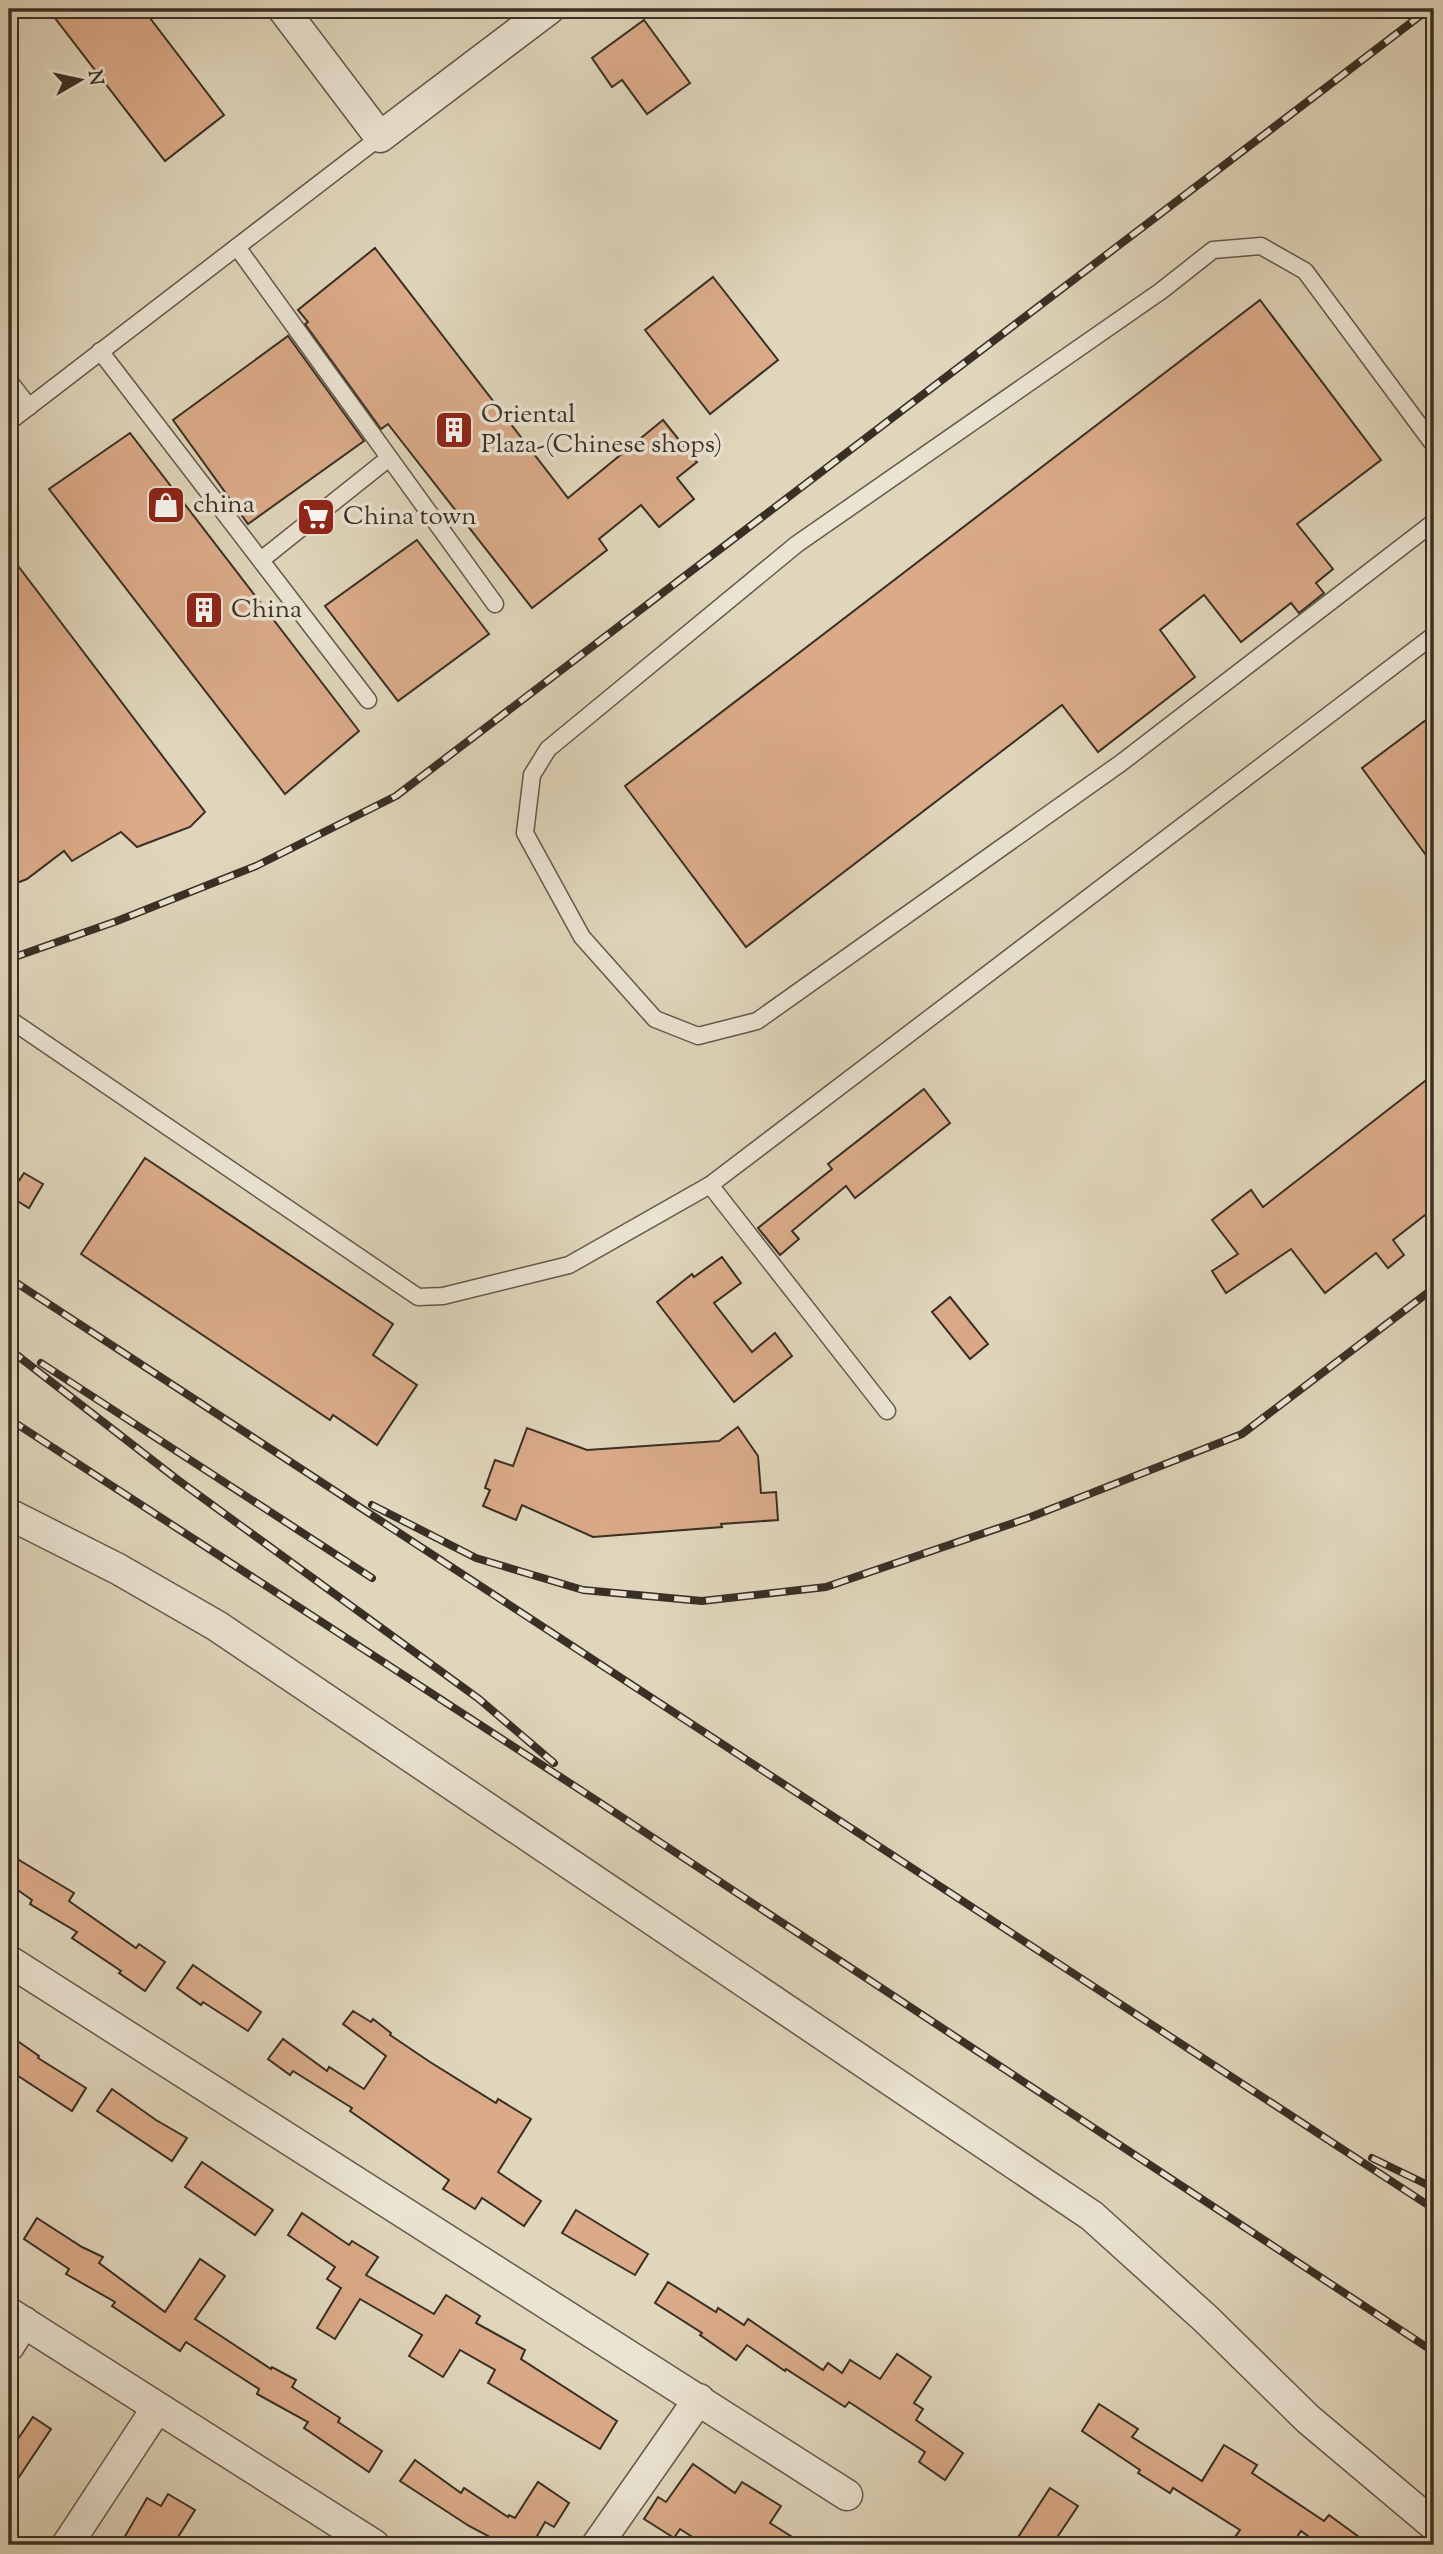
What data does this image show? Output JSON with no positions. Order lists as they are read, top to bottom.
{
  "places": {
    "building": ["Oriental Plaza-(Chinese shops)", "China"],
    "shop": ["china"],
    "supermarket": ["China town"]
  },
  "north": "right"
}
